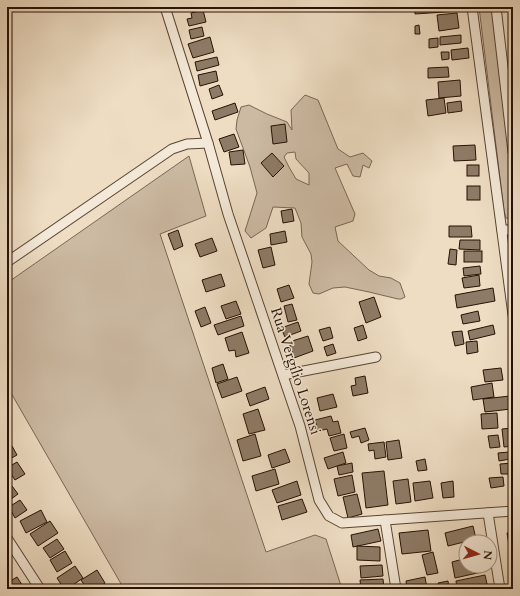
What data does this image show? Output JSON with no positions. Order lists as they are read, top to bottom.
{
  "streets": {
    "street": ["Rua Vergílio Lorensi"]
  },
  "north": "right"
}
